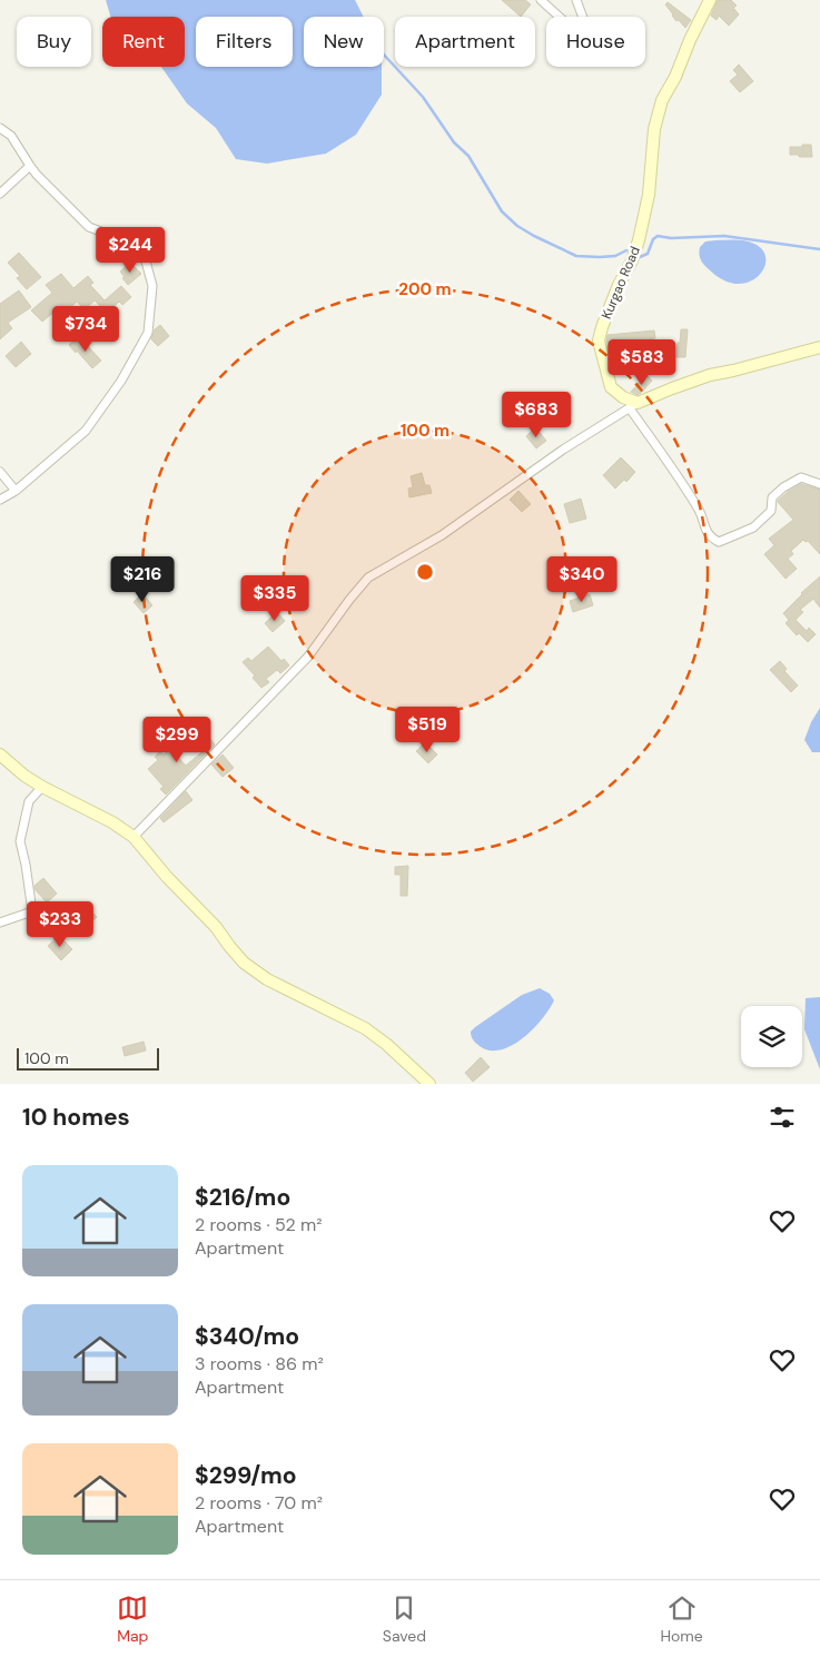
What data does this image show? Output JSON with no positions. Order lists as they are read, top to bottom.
{
  "streets": {
    "street": ["Kurgao Road"]
  },
  "scale_bar": "100 m",
  "page": {
    "chip": [
      "Buy",
      "Rent",
      "Filters",
      "New",
      "Apartment",
      "House"
    ],
    "price": [
      "$244",
      "$734",
      "$583",
      "$683",
      "$216",
      "$340",
      "$335",
      "$519",
      "$299",
      "$233"
    ],
    "scale": "100 m",
    "heading": "10 homes",
    "list": [
      {
        "name": "$216/mo",
        "note": "2 rooms · 52 m² · Apartment"
      },
      {
        "name": "$340/mo",
        "note": "3 rooms · 86 m² · Apartment"
      },
      {
        "name": "$299/mo",
        "note": "2 rooms · 70 m² · Apartment"
      }
    ],
    "tabs": ["Map", "Saved", "Home"]
  },
  "rings": ["200 m", "100 m"]
}
